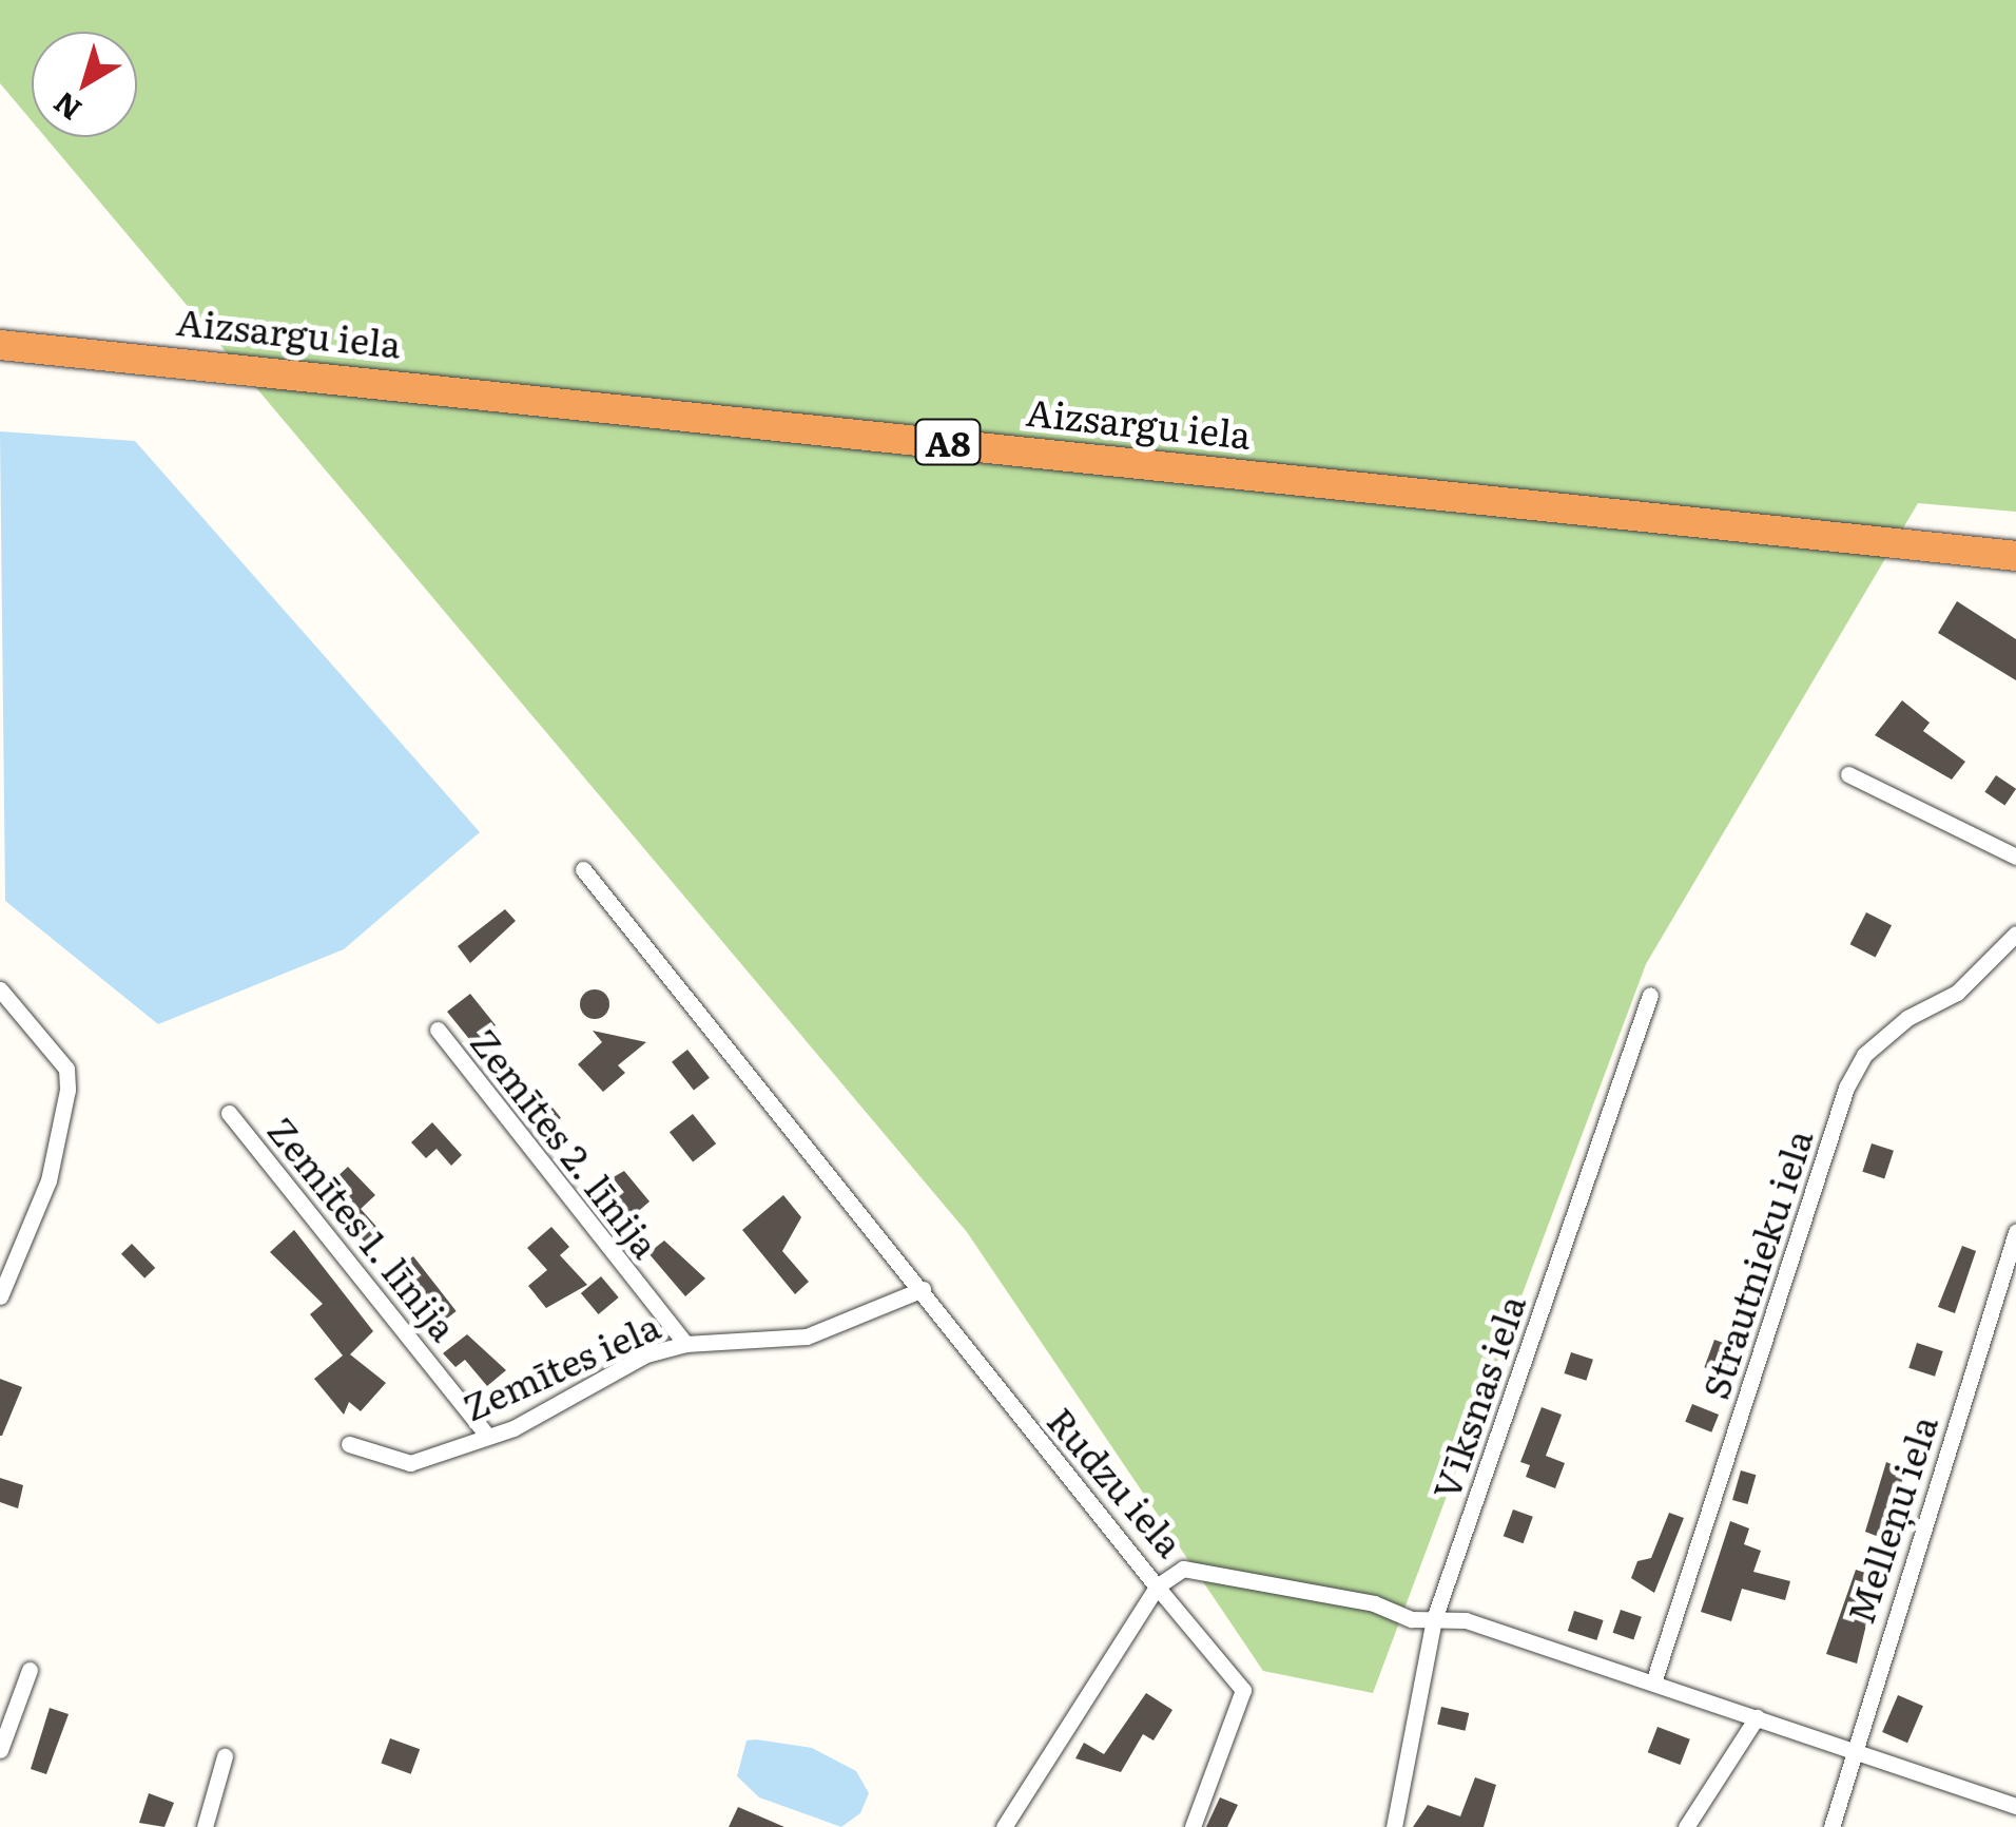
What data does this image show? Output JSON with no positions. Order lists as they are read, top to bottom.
{
  "streets": {
    "highway": ["Aizsargu iela", "A8"],
    "street": [
      "Zemītes 2. līnija",
      "Zemītes 1. līnija",
      "Strautnieku iela",
      "Zemītes iela",
      "Vīksnas iela",
      "Rudzu iela",
      "Melleņu iela"
    ]
  },
  "crossings": [
    ["Zemītes 2. līnija", "Zemītes iela"],
    ["Zemītes 1. līnija", "Zemītes iela"],
    ["Strautnieku iela", "Rudzu iela"],
    ["Zemītes iela", "Rudzu iela"],
    ["Vīksnas iela", "Rudzu iela"],
    ["Rudzu iela", "Melleņu iela"]
  ],
  "north": "bottom left"
}
